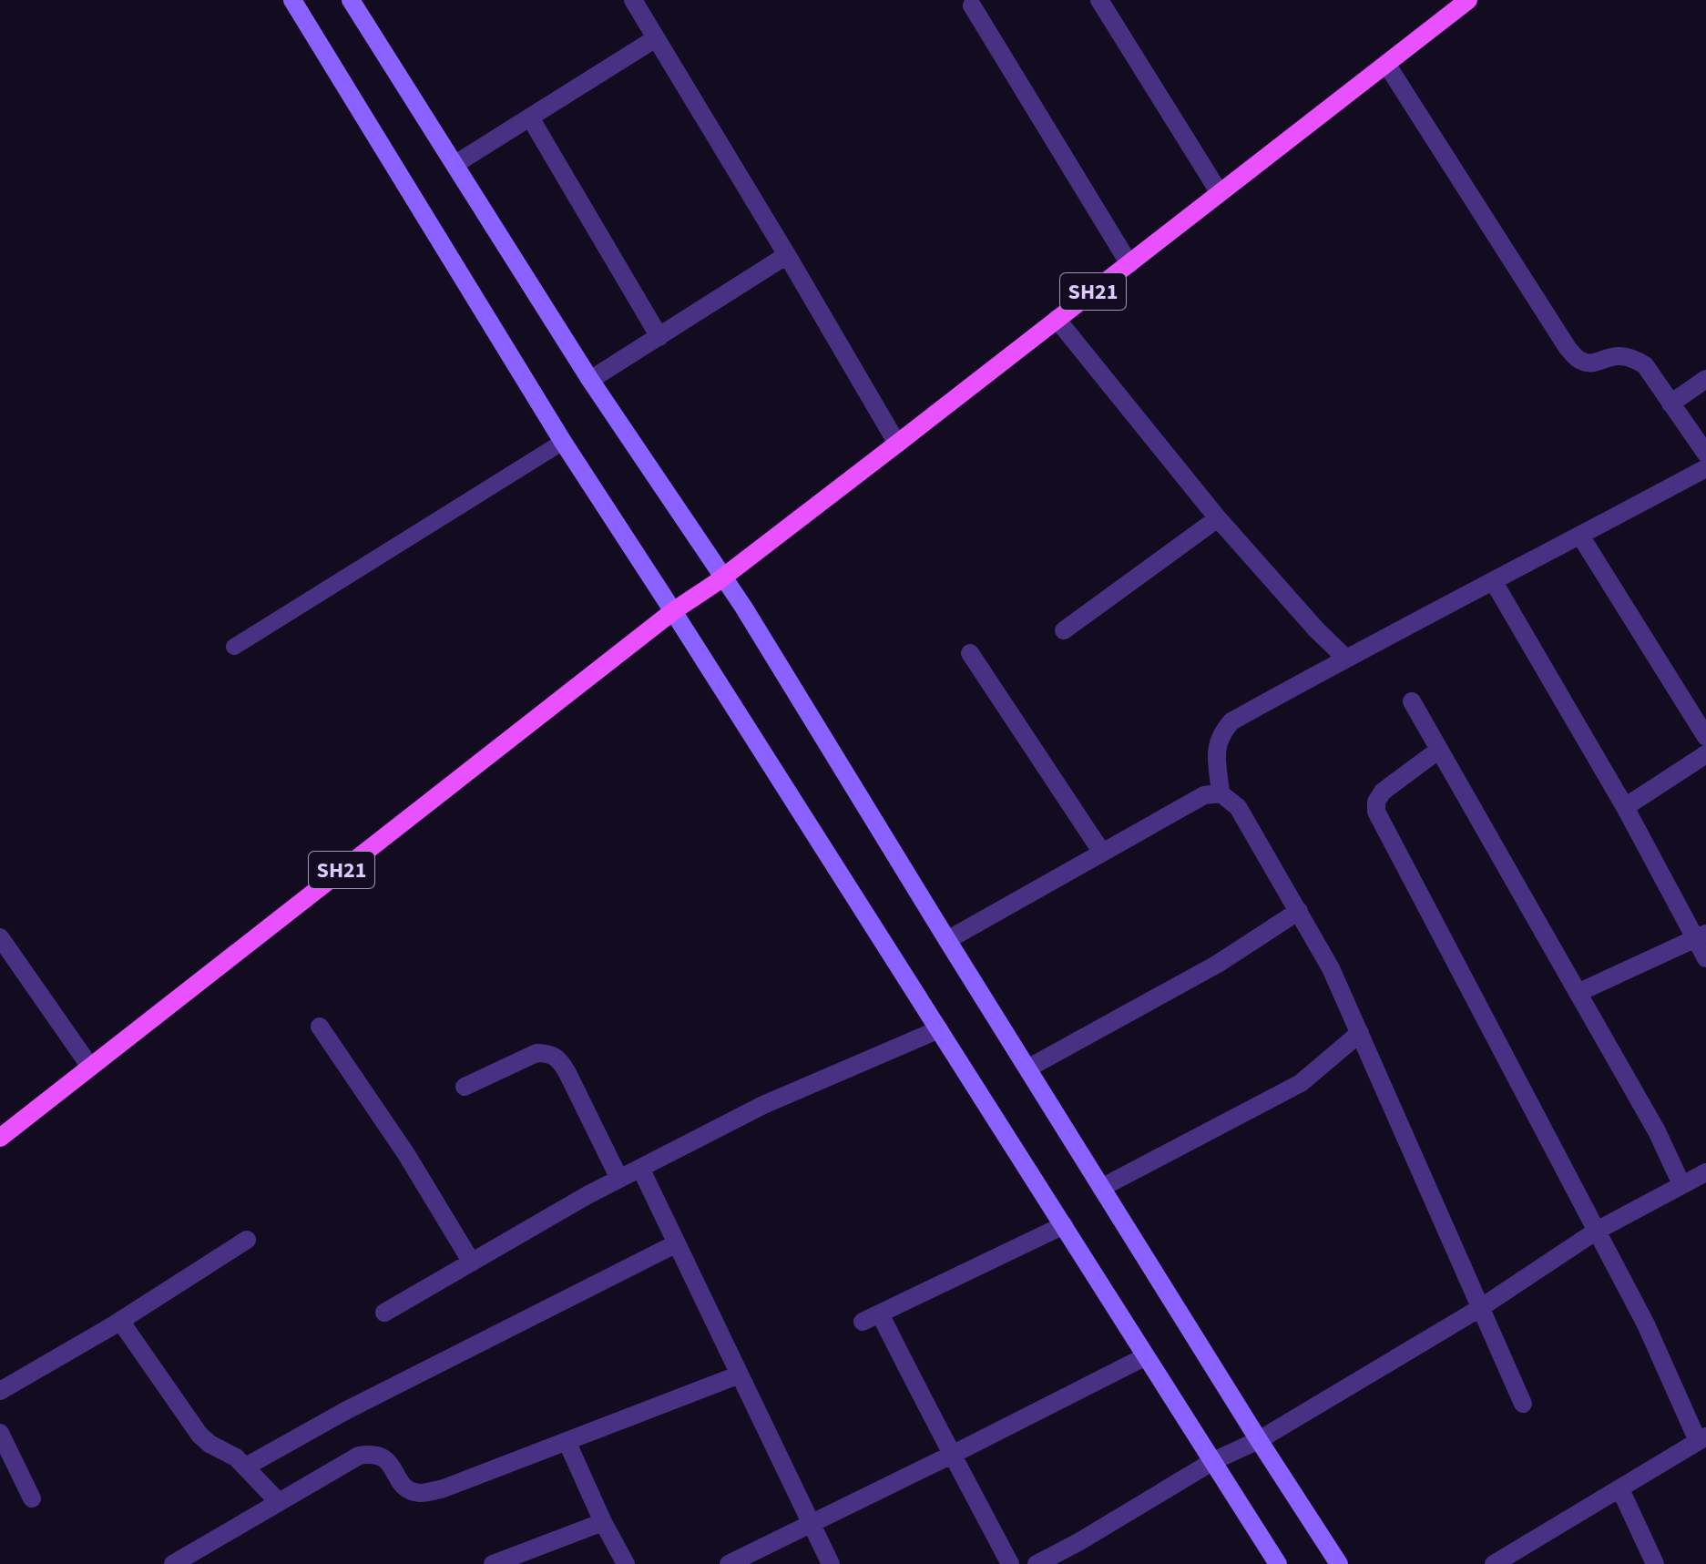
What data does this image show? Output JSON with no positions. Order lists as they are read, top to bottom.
{
  "streets": {
    "main road": ["SH21"]
  }
}
